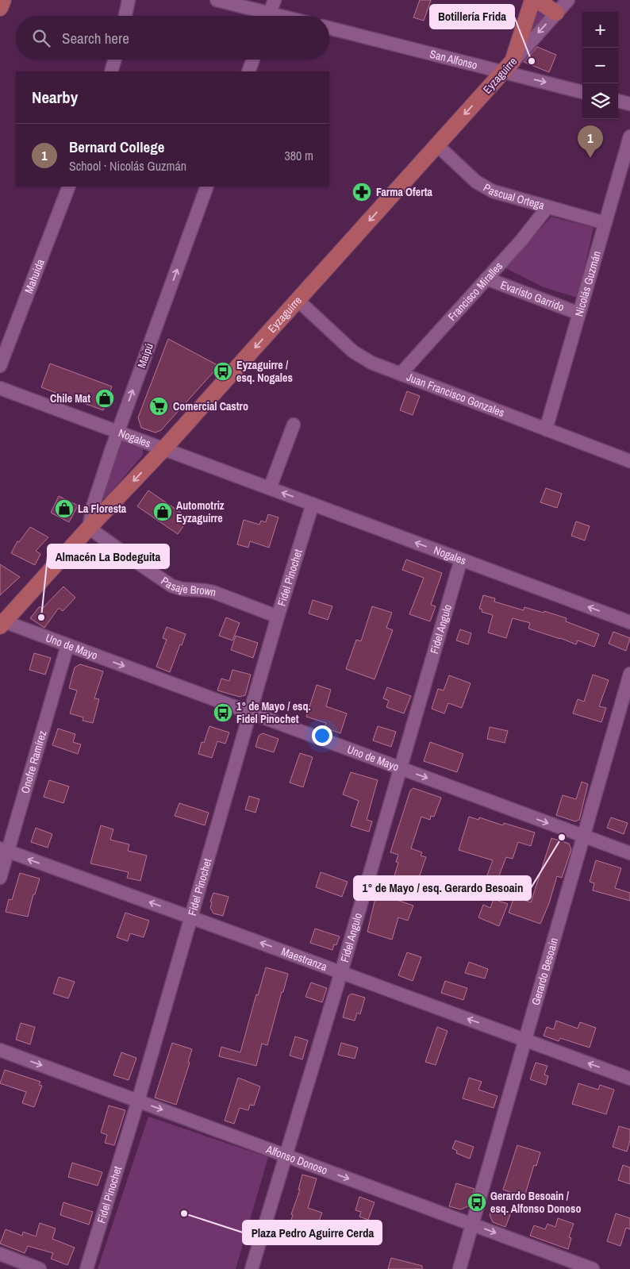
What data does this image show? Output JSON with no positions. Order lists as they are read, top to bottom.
{
  "streets": {
    "main road": ["Eyzaguirre"],
    "street": [
      "San Alfonso",
      "Pascual Ortega",
      "Mahuida",
      "Nicolás Guzmán",
      "Francisco Miralles",
      "Evaristo Garrido",
      "Maipú",
      "Juan Francisco Gonzales",
      "Nogales",
      "Fidel Pinochet",
      "Pasaje Brown",
      "Fidel Angulo",
      "Uno de Mayo",
      "Onofre Ramírez",
      "Maestranza",
      "Gerardo Besoain",
      "Alfonso Donoso"
    ]
  },
  "crossings": [
    ["San Alfonso", "Eyzaguirre"],
    ["Eyzaguirre", "Pascual Ortega"],
    ["Eyzaguirre", "Maipú"],
    ["Eyzaguirre", "Juan Francisco Gonzales"],
    ["Eyzaguirre", "Nogales"],
    ["Eyzaguirre", "Pasaje Brown"],
    ["Eyzaguirre", "Uno de Mayo"],
    ["Pascual Ortega", "Nicolás Guzmán"],
    ["Pascual Ortega", "Francisco Miralles"],
    ["Nicolás Guzmán", "Evaristo Garrido"],
    ["Nicolás Guzmán", "Juan Francisco Gonzales"],
    ["Francisco Miralles", "Evaristo Garrido"],
    ["Francisco Miralles", "Juan Francisco Gonzales"],
    ["Maipú", "Nogales"],
    ["Maipú", "Pasaje Brown"],
    ["Nogales", "Fidel Pinochet"],
    ["Nogales", "Fidel Angulo"],
    ["Fidel Pinochet", "Pasaje Brown"],
    ["Fidel Pinochet", "Uno de Mayo"],
    ["Fidel Pinochet", "Maestranza"],
    ["Fidel Pinochet", "Alfonso Donoso"],
    ["Fidel Angulo", "Uno de Mayo"],
    ["Fidel Angulo", "Maestranza"],
    ["Fidel Angulo", "Alfonso Donoso"],
    ["Uno de Mayo", "Onofre Ramírez"],
    ["Uno de Mayo", "Gerardo Besoain"],
    ["Onofre Ramírez", "Maestranza"],
    ["Maestranza", "Gerardo Besoain"],
    ["Gerardo Besoain", "Alfonso Donoso"]
  ],
  "one_way": [
    "Eyzaguirre",
    "Maipú",
    "Nogales",
    "Uno de Mayo",
    "Maestranza",
    "Alfonso Donoso"
  ],
  "places": {
    "other": [
      "Botillería Frida",
      "Almacén La Bodeguita",
      "1° de Mayo / esq. Gerardo Besoain",
      "Plaza Pedro Aguirre Cerda"
    ],
    "pharmacy": ["Farma Oferta"],
    "bus stop": ["Eyzaguirre / esq. Nogales", "1° de Mayo / esq. Fidel Pinochet", "Gerardo Besoain / esq. Alfonso Donoso"],
    "shop": ["Chile Mat", "La Floresta", "Automotriz Eyzaguirre"],
    "supermarket": ["Comercial Castro"]
  },
  "page": {
    "map_buttons": ["+", "−"],
    "search": "Search here",
    "heading": "Nearby",
    "list": [
      {
        "mark": "1",
        "name": "Bernard College",
        "note": "School · Nicolás Guzmán",
        "value": "380 m"
      }
    ],
    "pins": "1"
  }
}
